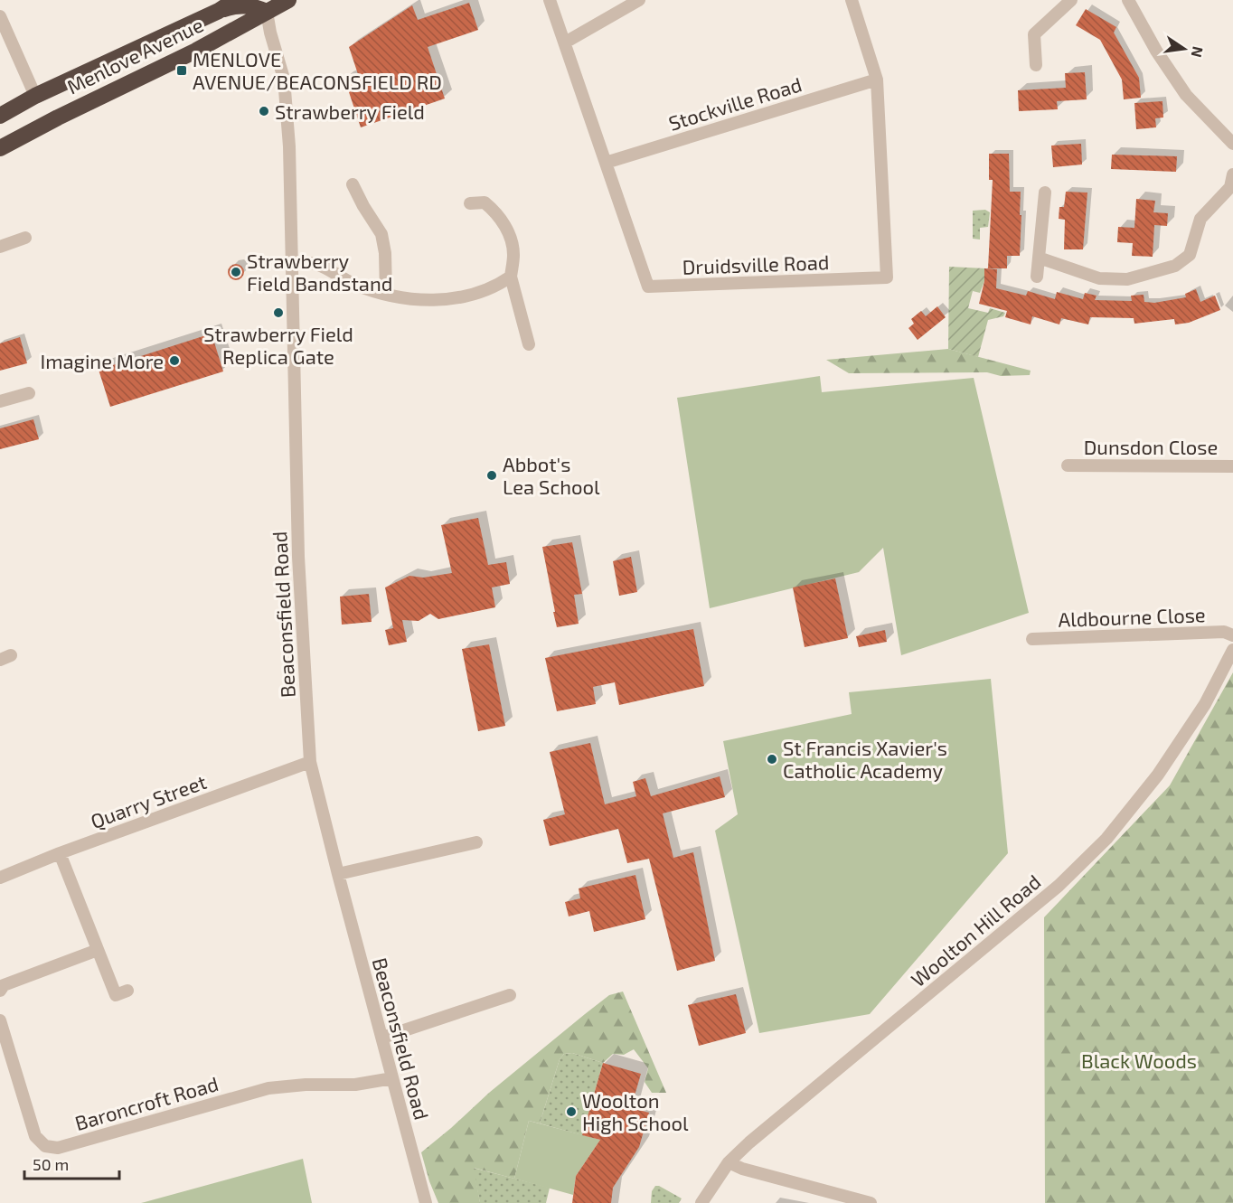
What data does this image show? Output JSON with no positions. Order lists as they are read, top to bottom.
{
  "streets": {
    "highway": ["Menlove Avenue"],
    "street": [
      "Stockville Road",
      "Druidsville Road",
      "Dunsdon Close",
      "Beaconsfield Road",
      "Aldbourne Close",
      "Quarry Street",
      "Woolton Hill Road",
      "Baroncroft Road"
    ]
  },
  "crossings": [
    ["Menlove Avenue", "Beaconsfield Road"],
    ["Stockville Road", "Druidsville Road"],
    ["Beaconsfield Road", "Quarry Street"],
    ["Beaconsfield Road", "Baroncroft Road"]
  ],
  "parks": ["Black Woods"],
  "places": {
    "transit": ["MENLOVE AVENUE/BEACONSFIELD RD"],
    "other": [
      "Strawberry Field",
      "Strawberry Field Bandstand",
      "Strawberry Field Replica Gate",
      "Imagine More",
      "Abbot's Lea School",
      "St Francis Xavier's Catholic Academy",
      "Woolton High School"
    ]
  },
  "scale_bar": "50 m",
  "north": "right"
}
